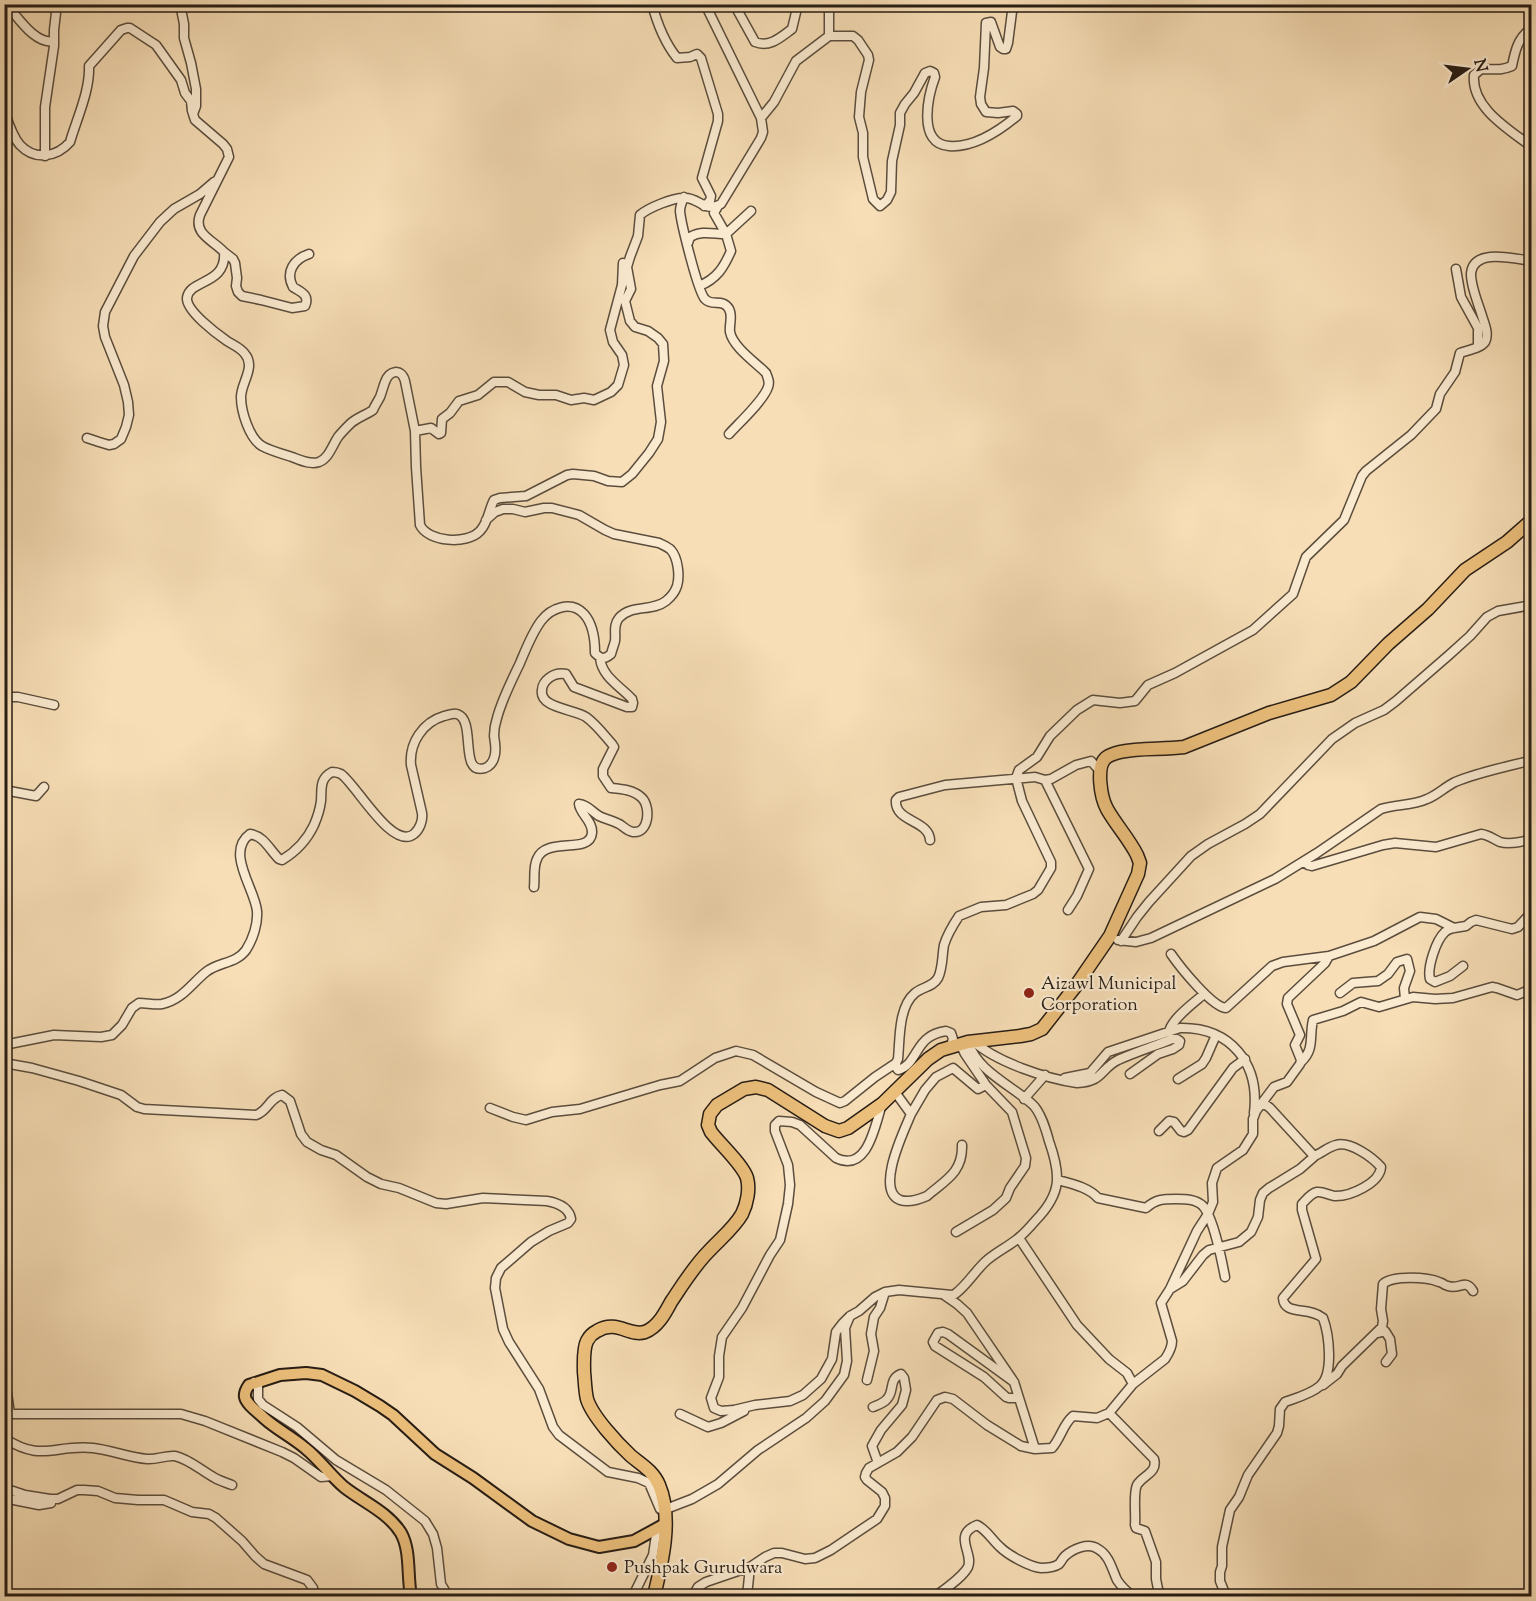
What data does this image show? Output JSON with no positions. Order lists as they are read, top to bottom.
{
  "places": ["Aizawl Municipal Corporation", "Pushpak Gurudwara"],
  "north": "right"
}
